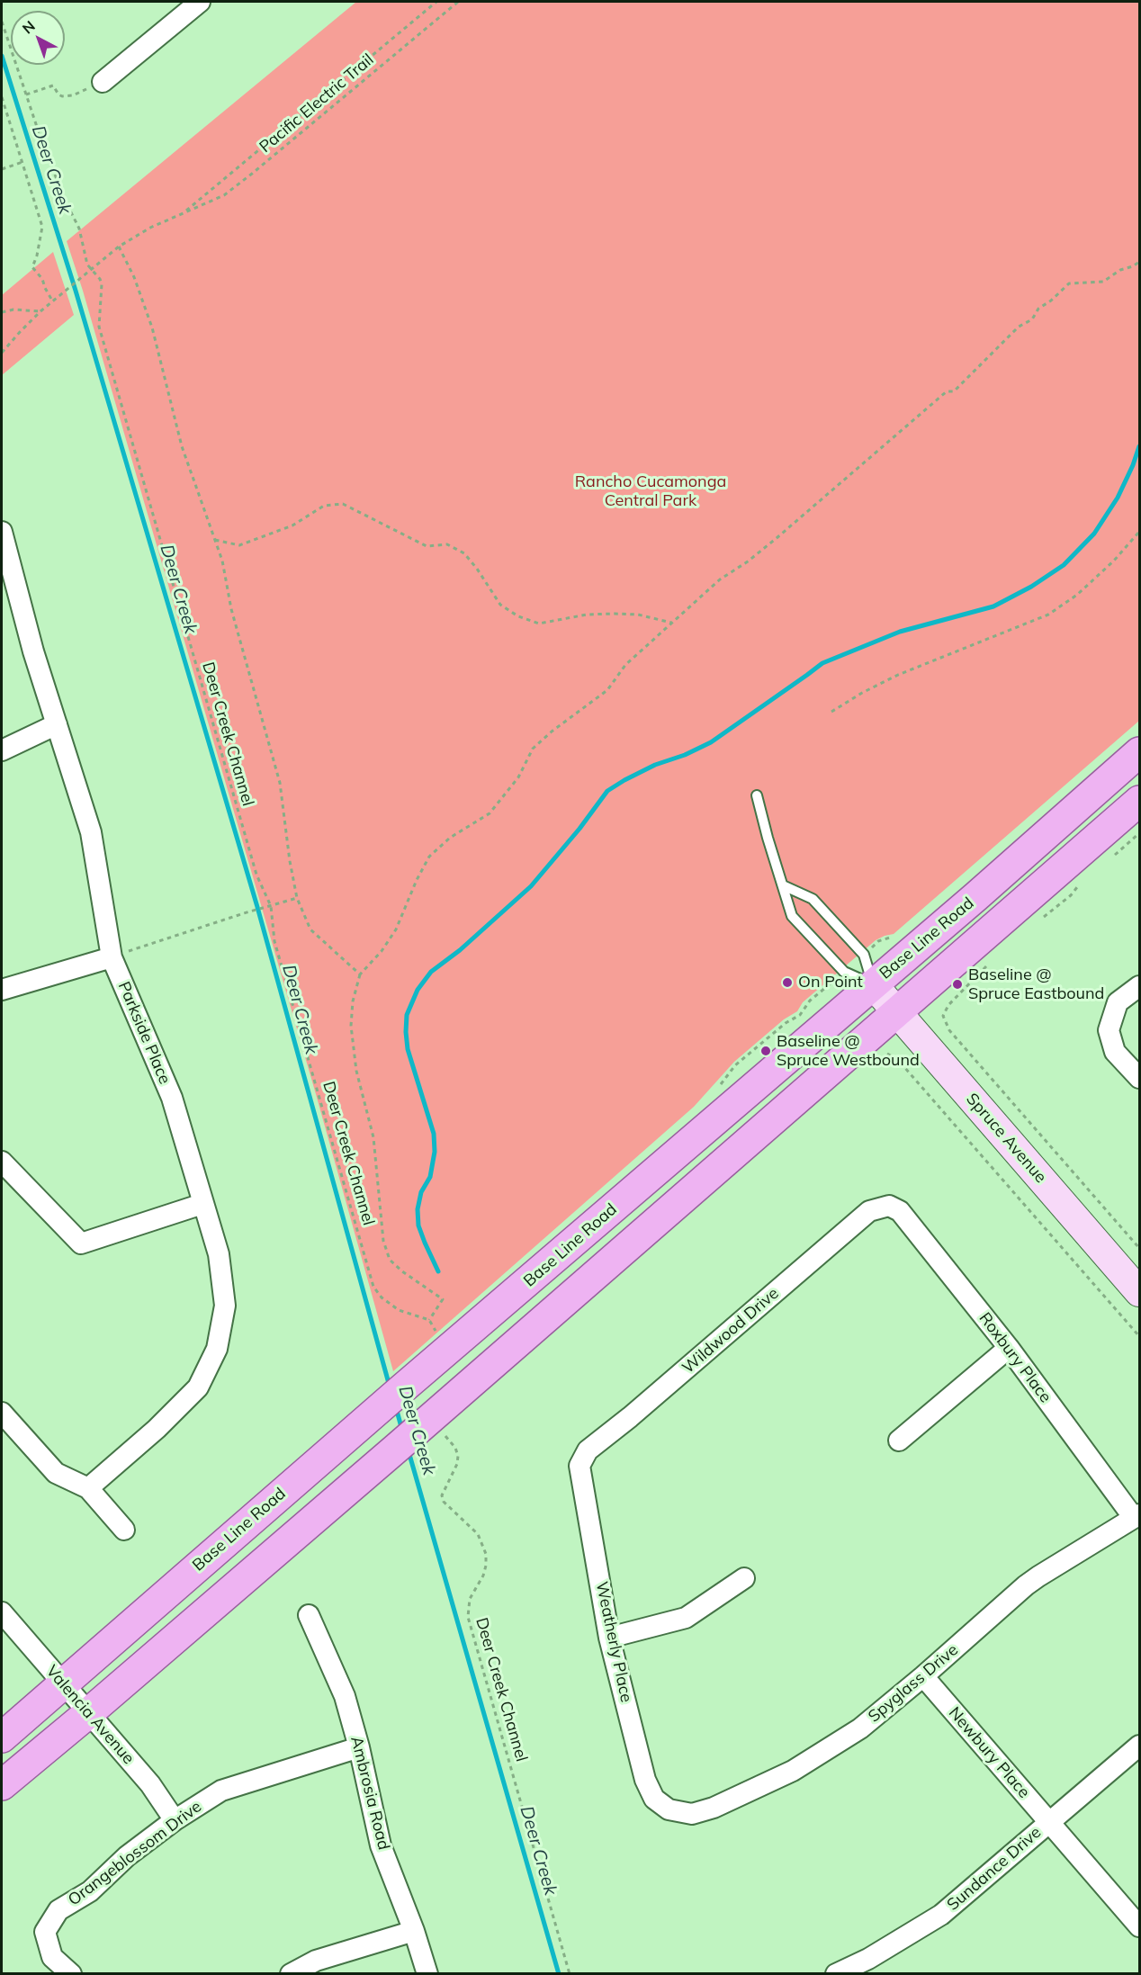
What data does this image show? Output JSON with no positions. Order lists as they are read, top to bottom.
{
  "streets": {
    "main road": ["Base Line Road"],
    "street": [
      "Parkside Place",
      "Spruce Avenue",
      "Wildwood Drive",
      "Roxbury Place",
      "Weatherly Place",
      "Spyglass Drive",
      "Valencia Avenue",
      "Newbury Place",
      "Ambrosia Road",
      "Orangeblossom Drive",
      "Sundance Drive"
    ],
    "path": ["Pacific Electric Trail", "Deer Creek Channel"]
  },
  "crossings": [
    ["Pacific Electric Trail", "Deer Creek Channel"],
    ["Base Line Road", "Spruce Avenue"],
    ["Base Line Road", "Valencia Avenue"],
    ["Wildwood Drive", "Roxbury Place"],
    ["Wildwood Drive", "Weatherly Place"],
    ["Roxbury Place", "Spyglass Drive"],
    ["Weatherly Place", "Spyglass Drive"],
    ["Spyglass Drive", "Newbury Place"],
    ["Valencia Avenue", "Orangeblossom Drive"],
    ["Newbury Place", "Sundance Drive"],
    ["Ambrosia Road", "Orangeblossom Drive"]
  ],
  "water": ["Deer Creek"],
  "parks": ["Rancho Cucamonga Central Park"],
  "places": ["On Point", "Baseline @ Spruce Eastbound", "Baseline @ Spruce Westbound"],
  "north": "top left"
}
